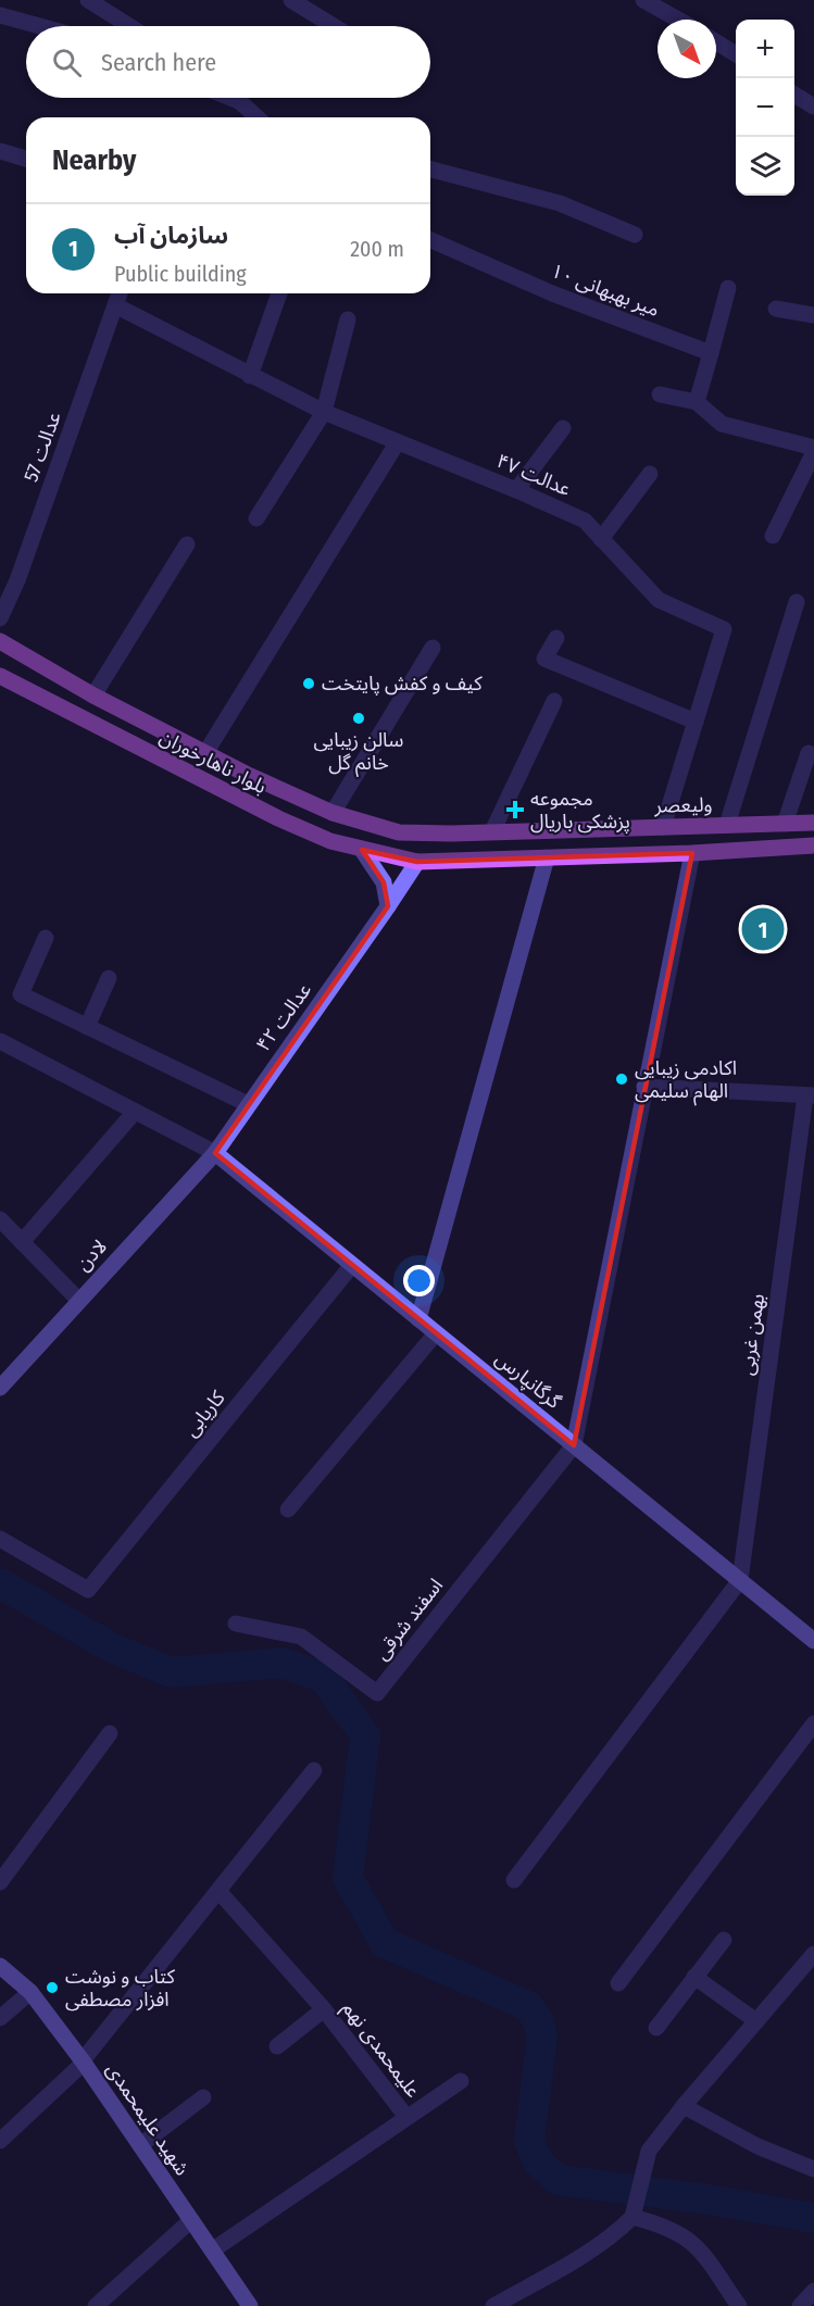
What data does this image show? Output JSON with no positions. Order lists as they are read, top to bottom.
{
  "streets": {
    "main road": [
      "بلوار ناهارخوران",
      "ولیعصر",
      "عدالت ۴۲",
      "لادن",
      "گرگانپارس",
      "شهید علیمحمدی"
    ],
    "street": [
      "۱۰ میر بهبهانی",
      "عدالت 57",
      "عدالت ۴۷",
      "بهمن غربی",
      "کاریابی",
      "اسفند شرقی",
      "علیمحمدی نهم"
    ]
  },
  "crossings": [
    ["عدالت 57", "عدالت ۴۷"],
    ["عدالت ۴۷", "ولیعصر"],
    ["بلوار ناهارخوران", "ولیعصر"],
    ["بلوار ناهارخوران", "عدالت ۴۲"],
    ["عدالت ۴۲", "لادن"],
    ["عدالت ۴۲", "گرگانپارس"],
    ["لادن", "گرگانپارس"],
    ["بهمن غربی", "گرگانپارس"],
    ["گرگانپارس", "کاریابی"],
    ["گرگانپارس", "اسفند شرقی"],
    ["علیمحمدی نهم", "شهید علیمحمدی"]
  ],
  "places": {
    "other": [
      "کیف و کفش پایتخت",
      "سالن زیبایی خانم گل",
      "اکادمی زیبایی الهام سلیمی",
      "کتاب و نوشت افزار مصطفی"
    ],
    "health": ["مجموعه پزشکی باریال"]
  },
  "north": "bottom right",
  "page": {
    "map_buttons": ["+", "−"],
    "search": "Search here",
    "heading": "Nearby",
    "list": [
      {
        "mark": "1",
        "name": "سازمان آب",
        "note": "Public building",
        "value": "200 m"
      }
    ],
    "pins": "1"
  }
}
